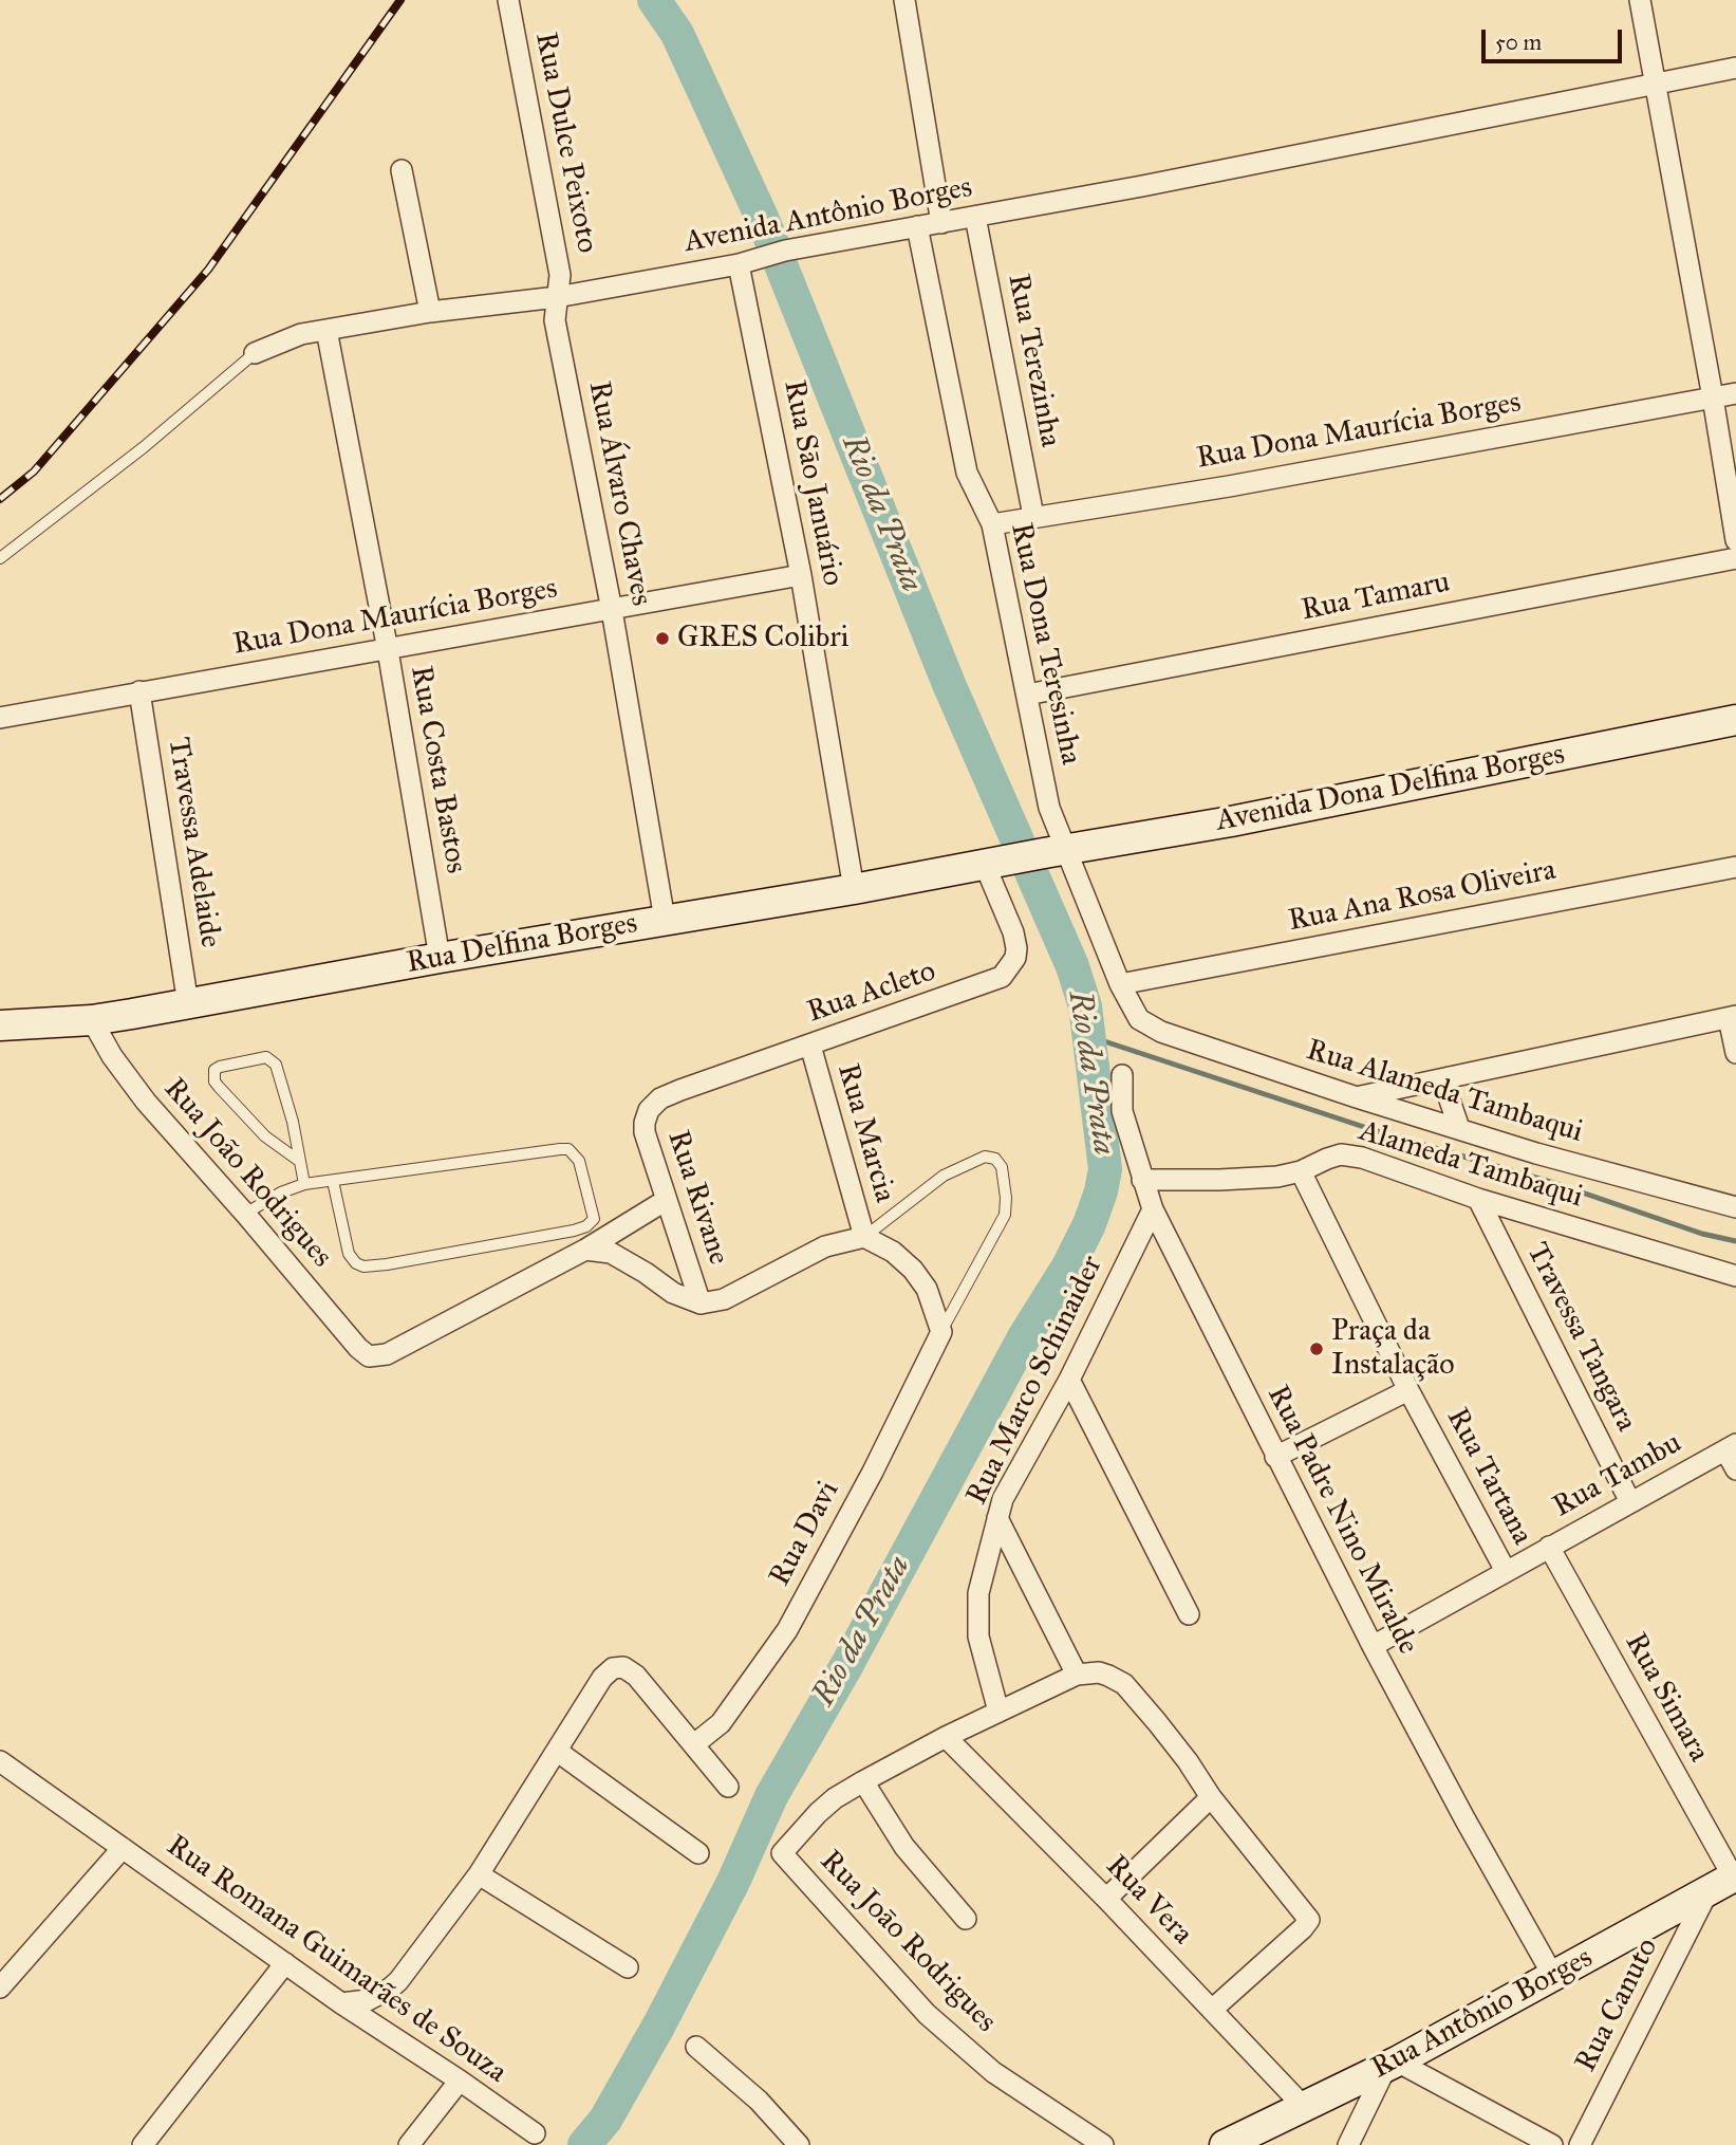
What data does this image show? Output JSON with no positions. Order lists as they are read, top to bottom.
{
  "streets": {
    "street": [
      "Rua Dulce Peixoto",
      "Avenida Antônio Borges",
      "Rua Terezinha",
      "Rua Dona Maurícia Borges",
      "Rua Sāo Januário",
      "Rua Álvaro Chaves",
      "Rua Tamaru",
      "Rua Dona Teresinha",
      "Rua Costa Bastos",
      "Avenida Dona Delfina Borges",
      "Travessa Adelaide",
      "Rua Ana Rosa Oliveira",
      "Rua Delfina Borges",
      "Rua Acleto",
      "Rua Alameda Tambaqui",
      "Rua Marcia",
      "Alameda Tambaqui",
      "Rua João Rodrigues",
      "Rua Rivane",
      "Travessa Tangara",
      "Rua Marco Schinaider",
      "Rua Tambu",
      "Rua Tartana",
      "Rua Padre Nino Miralde",
      "Rua Davi",
      "Rua Simara",
      "Rua Vera",
      "Rua Joāo Rodrigues",
      "Rua Romana Guimarães de Souza",
      "Rua Canuto",
      "Rua Antônio Borges"
    ]
  },
  "crossings": [
    ["Rua Dulce Peixoto", "Avenida Antônio Borges"],
    ["Rua Dulce Peixoto", "Rua Álvaro Chaves"],
    ["Avenida Antônio Borges", "Rua Terezinha"],
    ["Avenida Antônio Borges", "Rua Sāo Januário"],
    ["Avenida Antônio Borges", "Rua Álvaro Chaves"],
    ["Avenida Antônio Borges", "Rua Dona Teresinha"],
    ["Avenida Antônio Borges", "Rua Costa Bastos"],
    ["Rua Terezinha", "Rua Dona Maurícia Borges"],
    ["Rua Dona Maurícia Borges", "Rua Sāo Januário"],
    ["Rua Dona Maurícia Borges", "Rua Álvaro Chaves"],
    ["Rua Dona Maurícia Borges", "Rua Dona Teresinha"],
    ["Rua Dona Maurícia Borges", "Rua Costa Bastos"],
    ["Rua Dona Maurícia Borges", "Travessa Adelaide"],
    ["Rua Sāo Januário", "Rua Delfina Borges"],
    ["Rua Álvaro Chaves", "Rua Delfina Borges"],
    ["Rua Tamaru", "Rua Dona Teresinha"],
    ["Rua Dona Teresinha", "Avenida Dona Delfina Borges"],
    ["Rua Dona Teresinha", "Rua Ana Rosa Oliveira"],
    ["Rua Dona Teresinha", "Rua Delfina Borges"],
    ["Rua Dona Teresinha", "Rua Alameda Tambaqui"],
    ["Rua Costa Bastos", "Rua Delfina Borges"],
    ["Avenida Dona Delfina Borges", "Rua Delfina Borges"],
    ["Travessa Adelaide", "Rua Delfina Borges"],
    ["Rua Delfina Borges", "Rua Acleto"],
    ["Rua Delfina Borges", "Rua João Rodrigues"],
    ["Rua Acleto", "Rua Marcia"],
    ["Rua Acleto", "Rua Rivane"],
    ["Rua Marcia", "Rua Davi"],
    ["Alameda Tambaqui", "Travessa Tangara"],
    ["Alameda Tambaqui", "Rua Tartana"],
    ["Alameda Tambaqui", "Rua Padre Nino Miralde"],
    ["Rua Rivane", "Rua Davi"],
    ["Travessa Tangara", "Rua Tambu"],
    ["Rua Marco Schinaider", "Rua Padre Nino Miralde"],
    ["Rua Tambu", "Rua Tartana"],
    ["Rua Tambu", "Rua Padre Nino Miralde"],
    ["Rua Tambu", "Rua Simara"],
    ["Rua Padre Nino Miralde", "Rua Antônio Borges"],
    ["Rua Simara", "Rua Antônio Borges"],
    ["Rua Vera", "Rua Antônio Borges"],
    ["Rua Canuto", "Rua Antônio Borges"]
  ],
  "water": ["Rio da Prata"],
  "places": ["GRES Colibri", "Praça da Instalação"],
  "scale_bar": "50 m"
}
